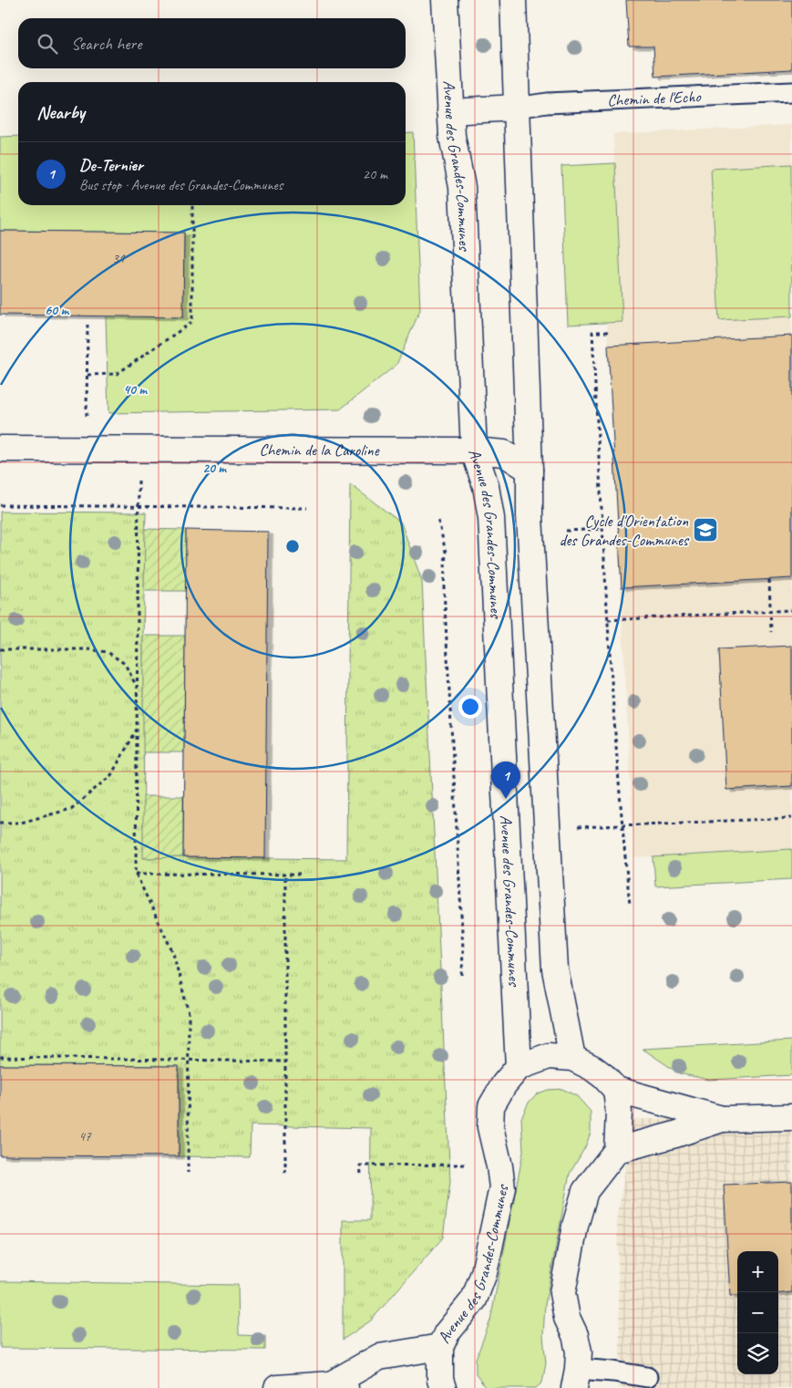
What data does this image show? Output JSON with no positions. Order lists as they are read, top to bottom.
{
  "streets": {
    "street": ["Avenue des Grandes-Communes", "Chemin de la Caroline"],
    "lane": ["Chemin de l'Echo"]
  },
  "crossings": [
    ["Avenue des Grandes-Communes", "Chemin de la Caroline"]
  ],
  "places": {
    "school or university": ["Cycle d'Orientation des Grandes-Communes"]
  },
  "house_numbers": ["31", "47"],
  "page": {
    "search": "Search here",
    "heading": "Nearby",
    "list": [
      {
        "mark": "1",
        "name": "De-Ternier",
        "note": "Bus stop · Avenue des Grandes-Communes",
        "value": "20 m"
      }
    ],
    "pins": "1",
    "map_buttons": ["+", "−"]
  },
  "rings": ["60 m", "40 m", "20 m"]
}
